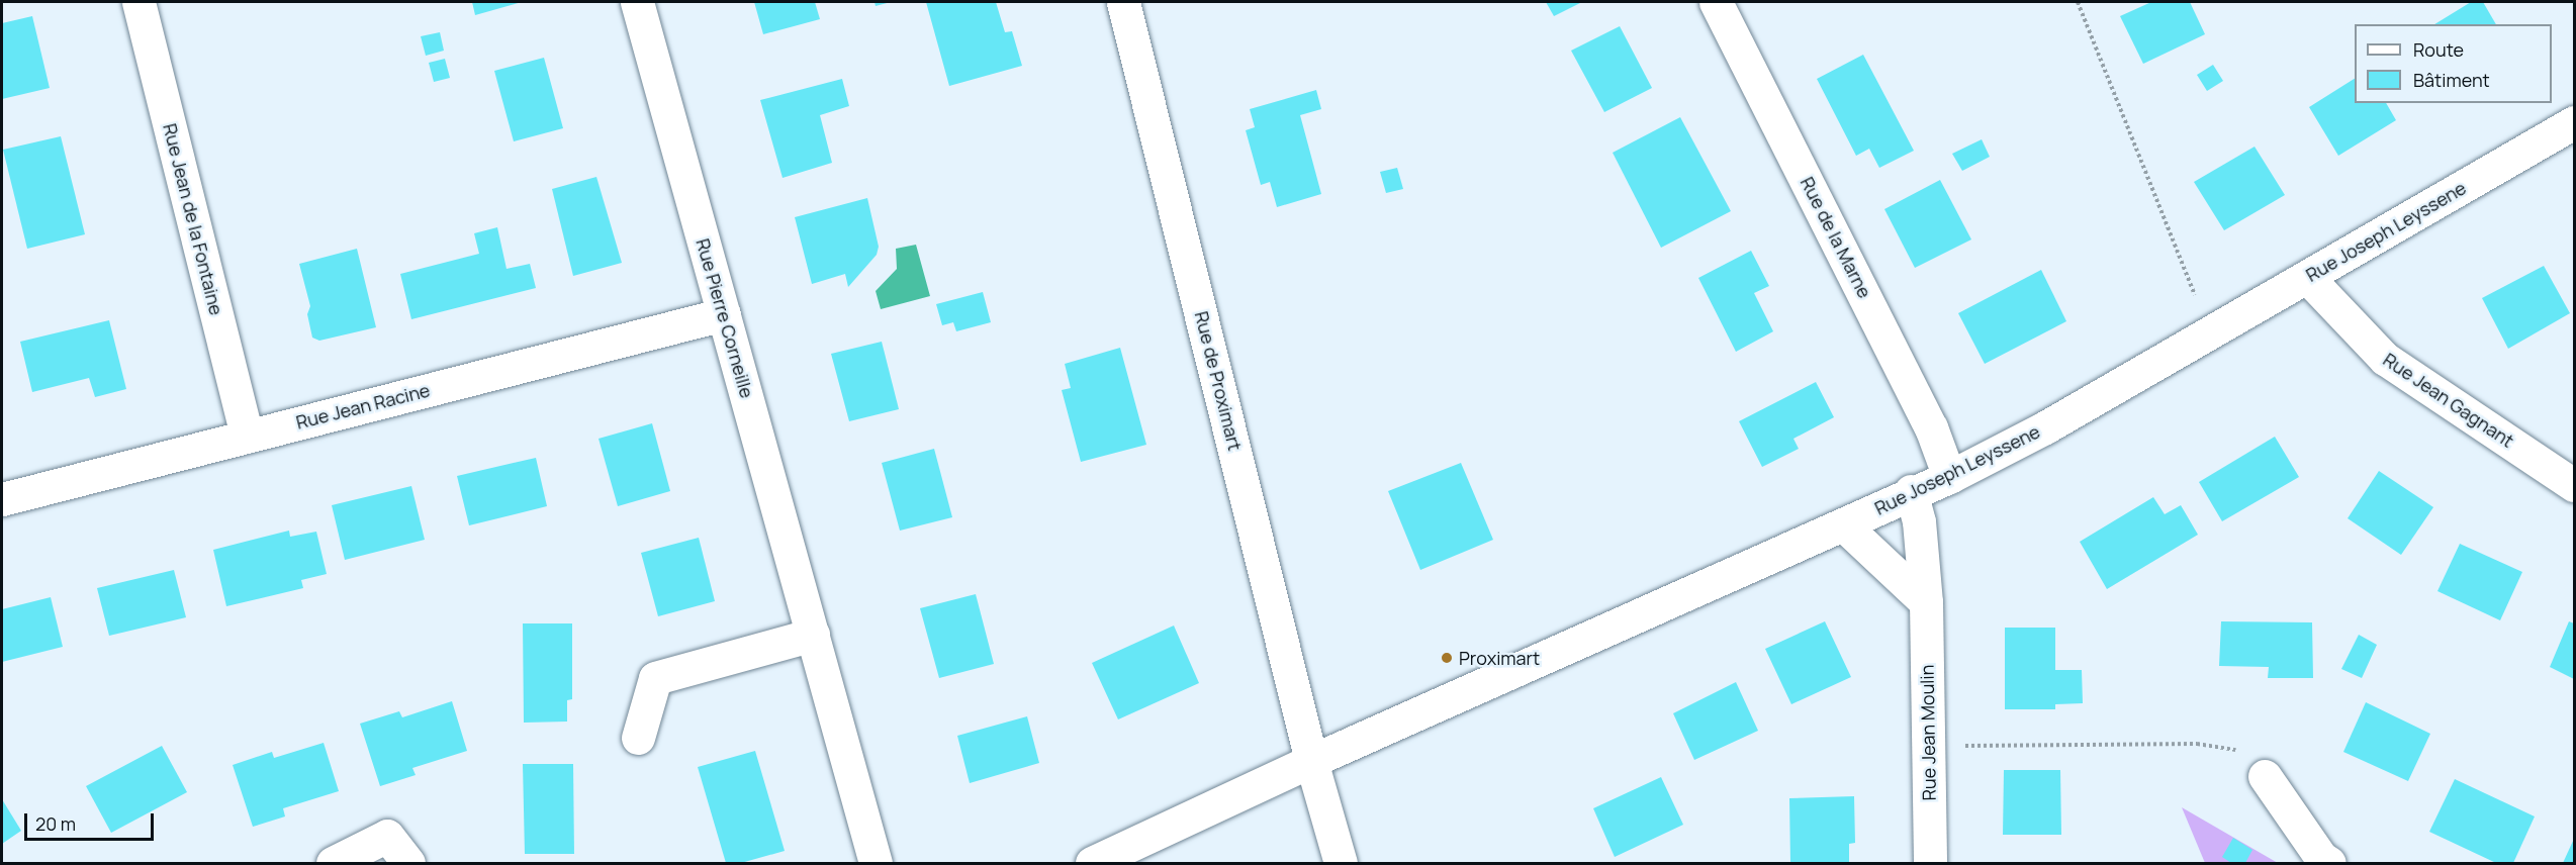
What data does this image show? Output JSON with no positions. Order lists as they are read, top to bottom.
{
  "streets": {
    "street": [
      "Rue Jean de la Fontaine",
      "Rue Joseph Leyssene",
      "Rue de la Marne",
      "Rue Pierre Corneille",
      "Rue de Proximart",
      "Rue Jean Gagnant",
      "Rue Jean Racine",
      "Rue Jean Moulin"
    ]
  },
  "crossings": [
    ["Rue Jean de la Fontaine", "Rue Jean Racine"],
    ["Rue Joseph Leyssene", "Rue de la Marne"],
    ["Rue Joseph Leyssene", "Rue de Proximart"],
    ["Rue Joseph Leyssene", "Rue Jean Gagnant"],
    ["Rue Joseph Leyssene", "Rue Jean Moulin"],
    ["Rue Pierre Corneille", "Rue Jean Racine"]
  ],
  "places": ["Proximart"],
  "legend": ["Route", "Bâtiment"],
  "scale_bar": "20 m"
}
